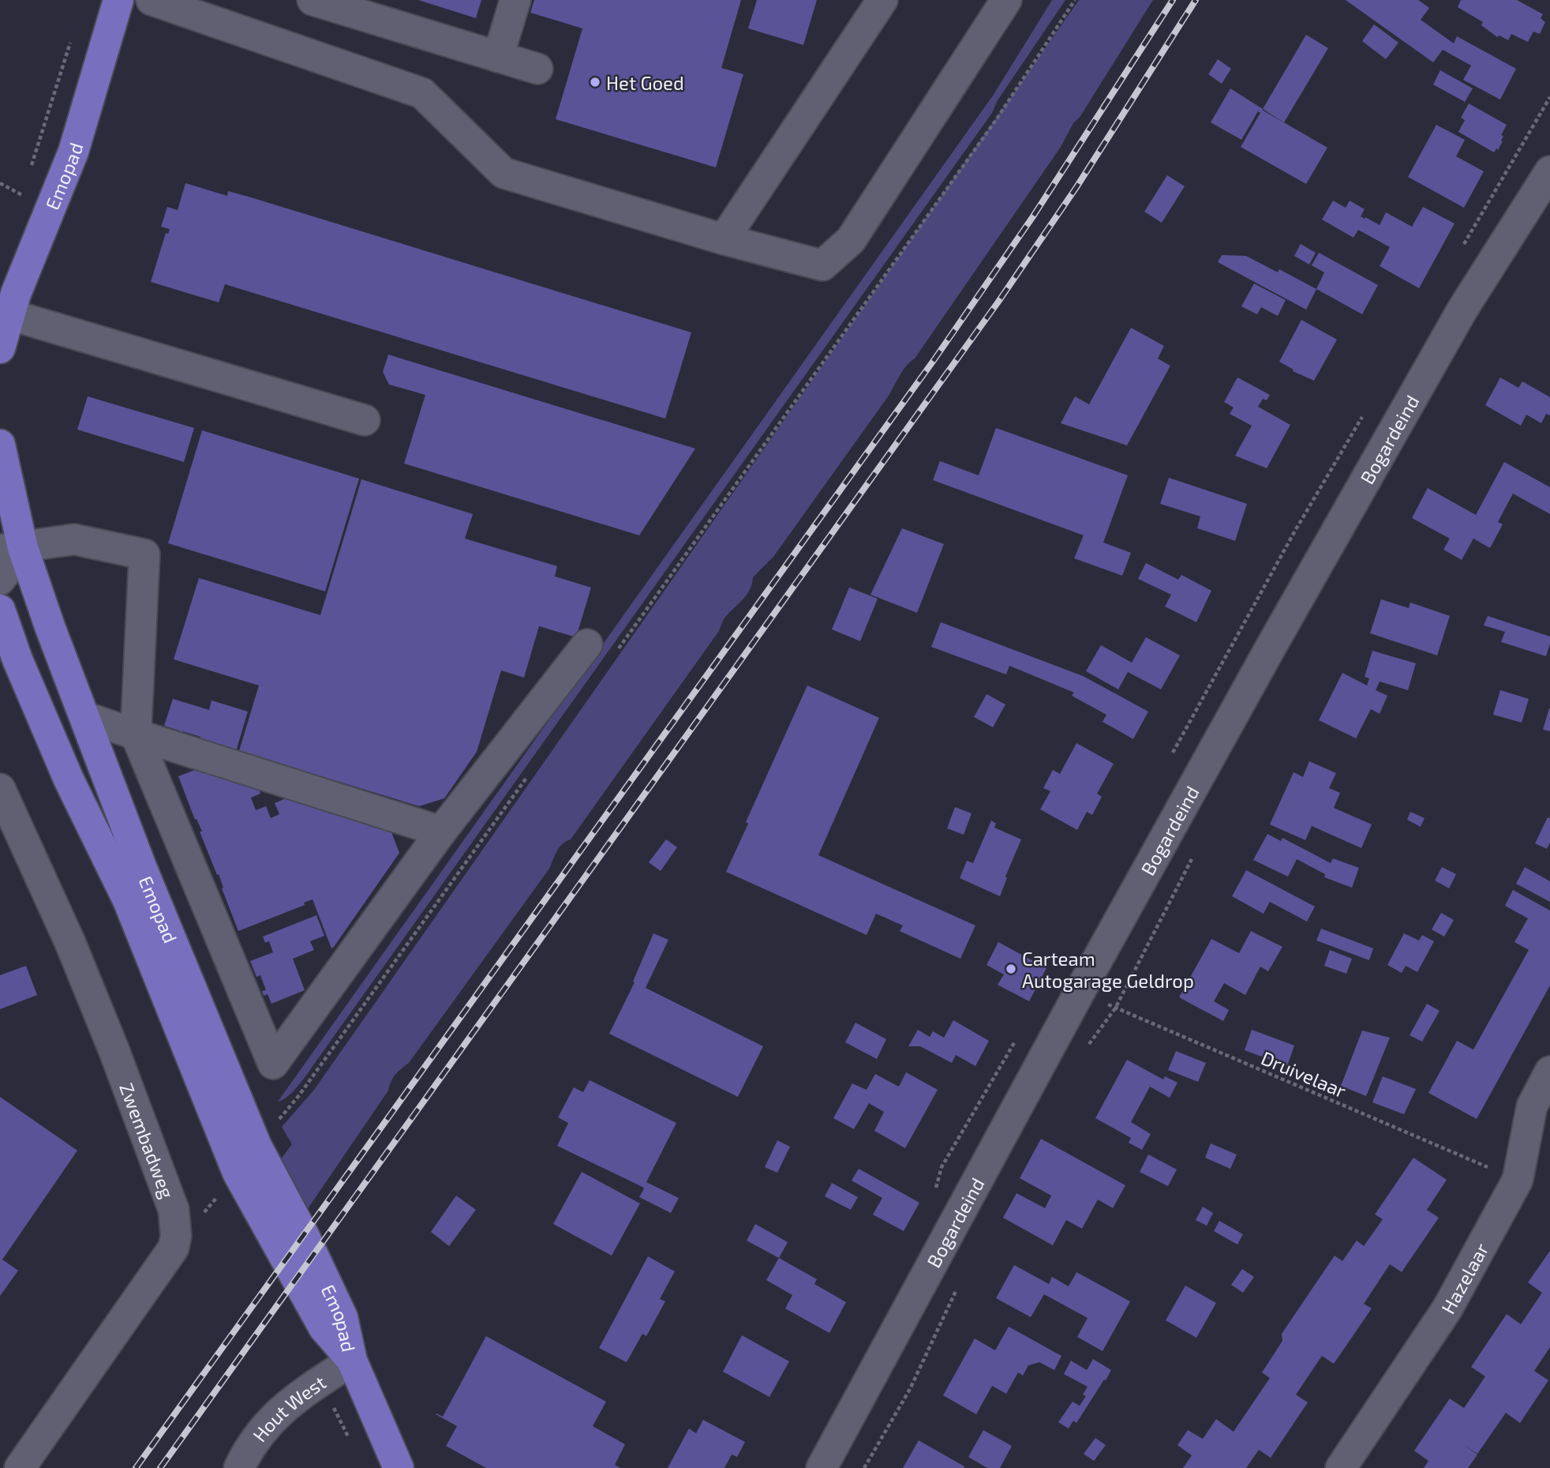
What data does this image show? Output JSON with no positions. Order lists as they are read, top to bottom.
{
  "streets": {
    "main road": ["Emopad"],
    "street": [
      "Bogardeind",
      "Zwembadweg",
      "Hazelaar",
      "Hout West"
    ],
    "path": ["Druivelaar"]
  },
  "crossings": [
    ["Emopad", "Hout West"],
    ["Bogardeind", "Druivelaar"],
    ["Druivelaar", "Hazelaar"]
  ],
  "places": ["Het Goed", "Carteam Autogarage Geldrop"]
}
